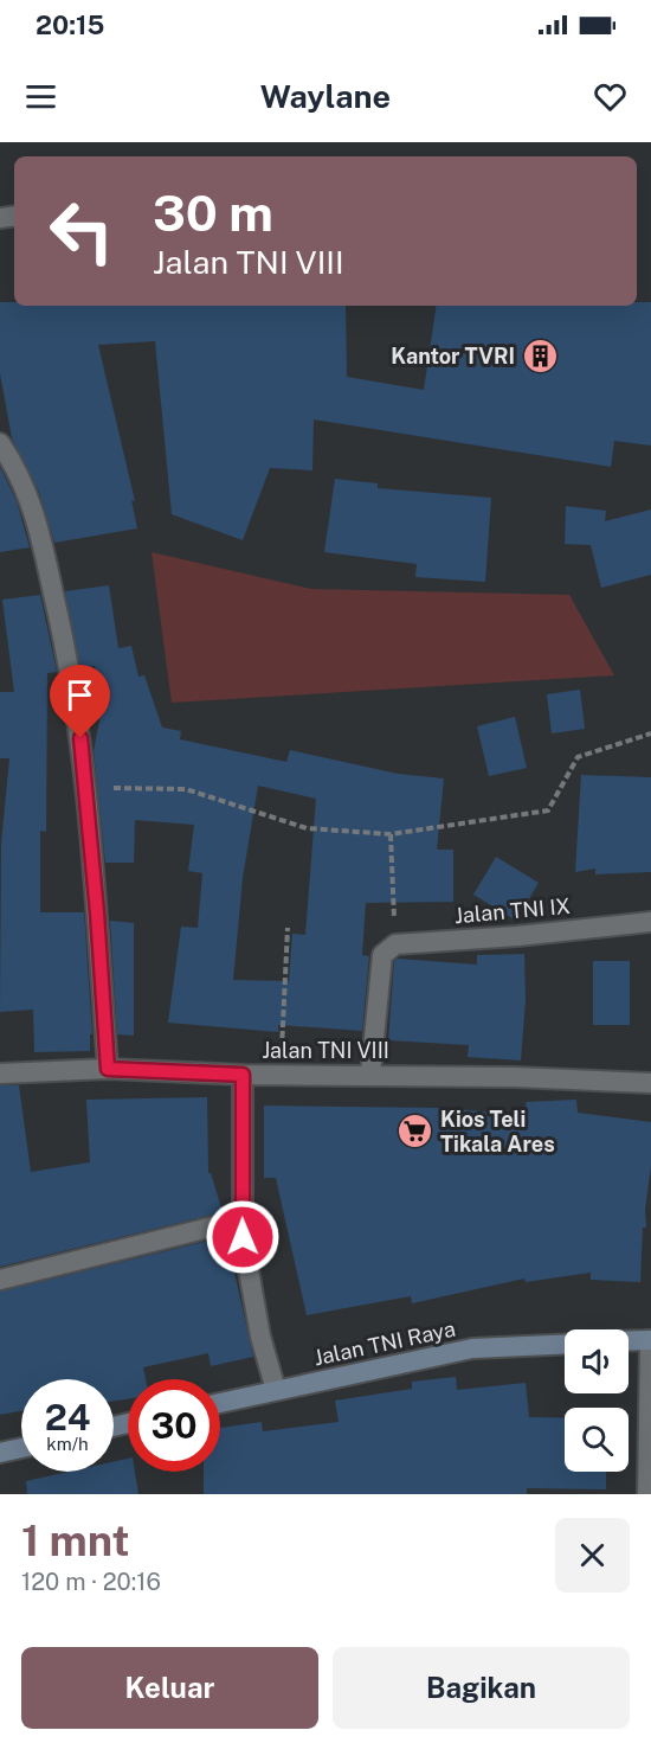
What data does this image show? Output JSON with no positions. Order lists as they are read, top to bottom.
{
  "streets": {
    "main road": ["Jalan TNI Raya"],
    "street": ["Jalan TNI IX", "Jalan TNI VIII"]
  },
  "places": {
    "building": ["Kantor TVRI"],
    "supermarket": ["Kios Teli Tikala Ares"]
  },
  "page": {
    "status": "20:15",
    "header": "Waylane",
    "turn": ["30 m", "Jalan TNI VIII"],
    "speed": "24 km/h",
    "limit": "30",
    "heading": ["1 mnt", "120 m · 20:16"],
    "buttons": ["Keluar", "Bagikan"]
  }
}
